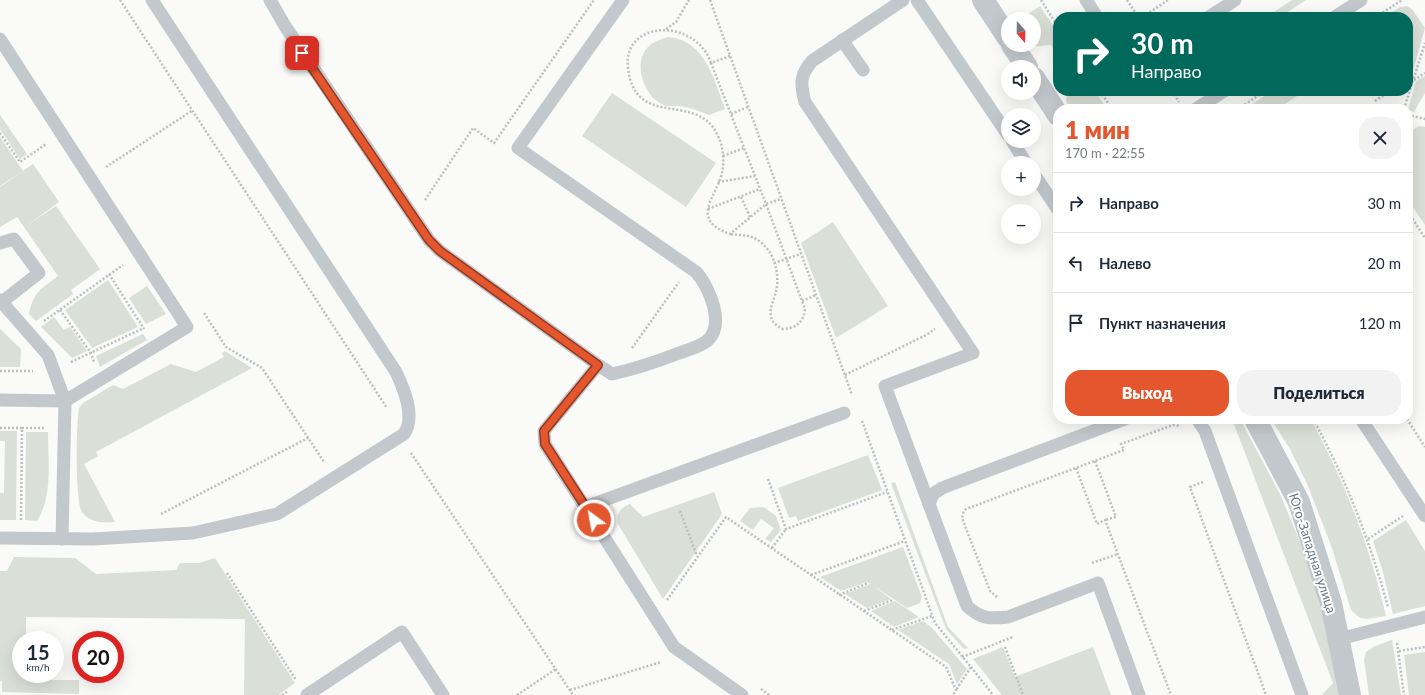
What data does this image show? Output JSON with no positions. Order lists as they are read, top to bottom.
{
  "streets": {
    "street": ["Юго-Западная улица"]
  },
  "north": "bottom",
  "page": {
    "map_buttons": ["+", "−"],
    "turn": ["30 m", "Направо"],
    "heading": ["1 мин", "170 m · 22:55"],
    "list": [
      {
        "name": "Направо",
        "value": "30 m"
      },
      {
        "name": "Налево",
        "value": "20 m"
      },
      {
        "name": "Пункт назначения",
        "value": "120 m"
      }
    ],
    "buttons": ["Выход", "Поделиться"],
    "speed": "15 km/h",
    "limit": "20"
  }
}
